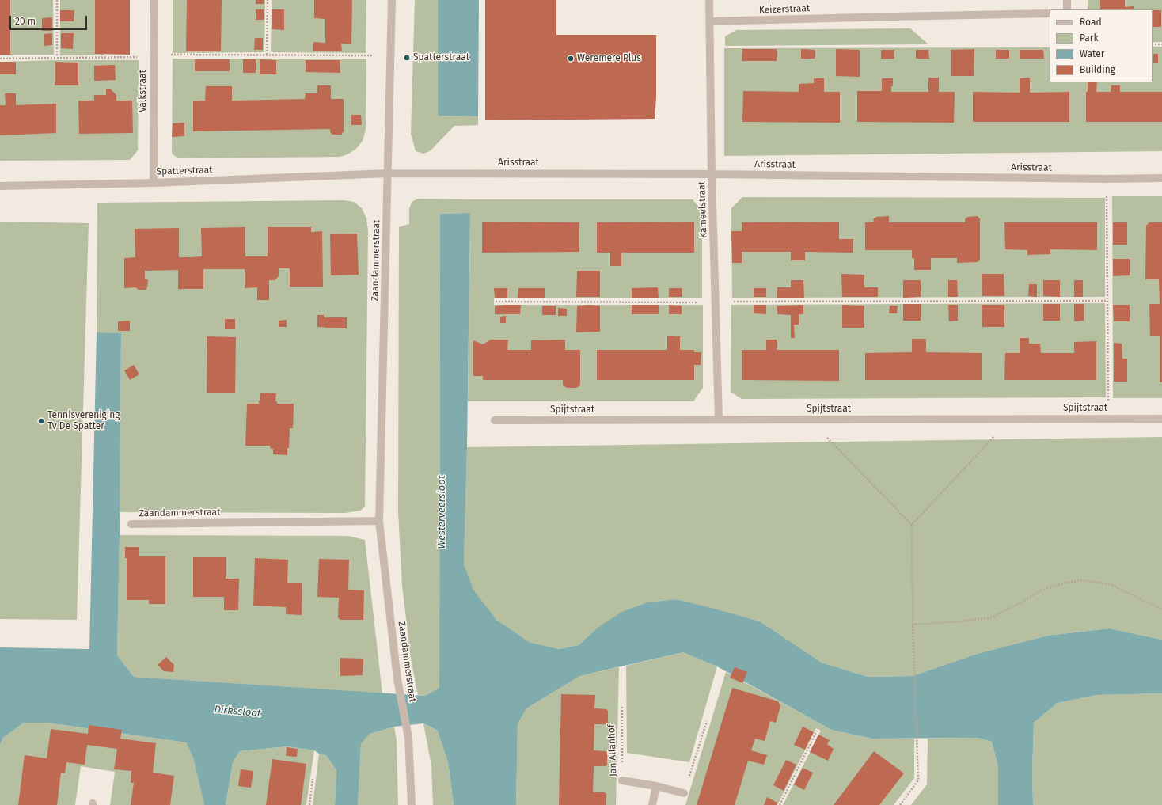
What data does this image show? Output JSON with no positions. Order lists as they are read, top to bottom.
{
  "streets": {
    "street": [
      "Keizerstraat",
      "Valkstraat",
      "Arisstraat",
      "Spatterstraat",
      "Kameelstraat",
      "Zaandammerstraat",
      "Spijtstraat",
      "Jan Allanhof"
    ]
  },
  "crossings": [
    ["Keizerstraat", "Kameelstraat"],
    ["Valkstraat", "Spatterstraat"],
    ["Arisstraat", "Spatterstraat"],
    ["Arisstraat", "Kameelstraat"],
    ["Arisstraat", "Zaandammerstraat"],
    ["Spatterstraat", "Zaandammerstraat"],
    ["Kameelstraat", "Spijtstraat"]
  ],
  "water": ["Westerveersloot", "Dirkssloot"],
  "places": ["Spatterstraat", "Weremere Plus", "Tennisvereniging Tv De Spatter"],
  "legend": [
    "Road",
    "Park",
    "Water",
    "Building"
  ],
  "scale_bar": "20 m"
}
